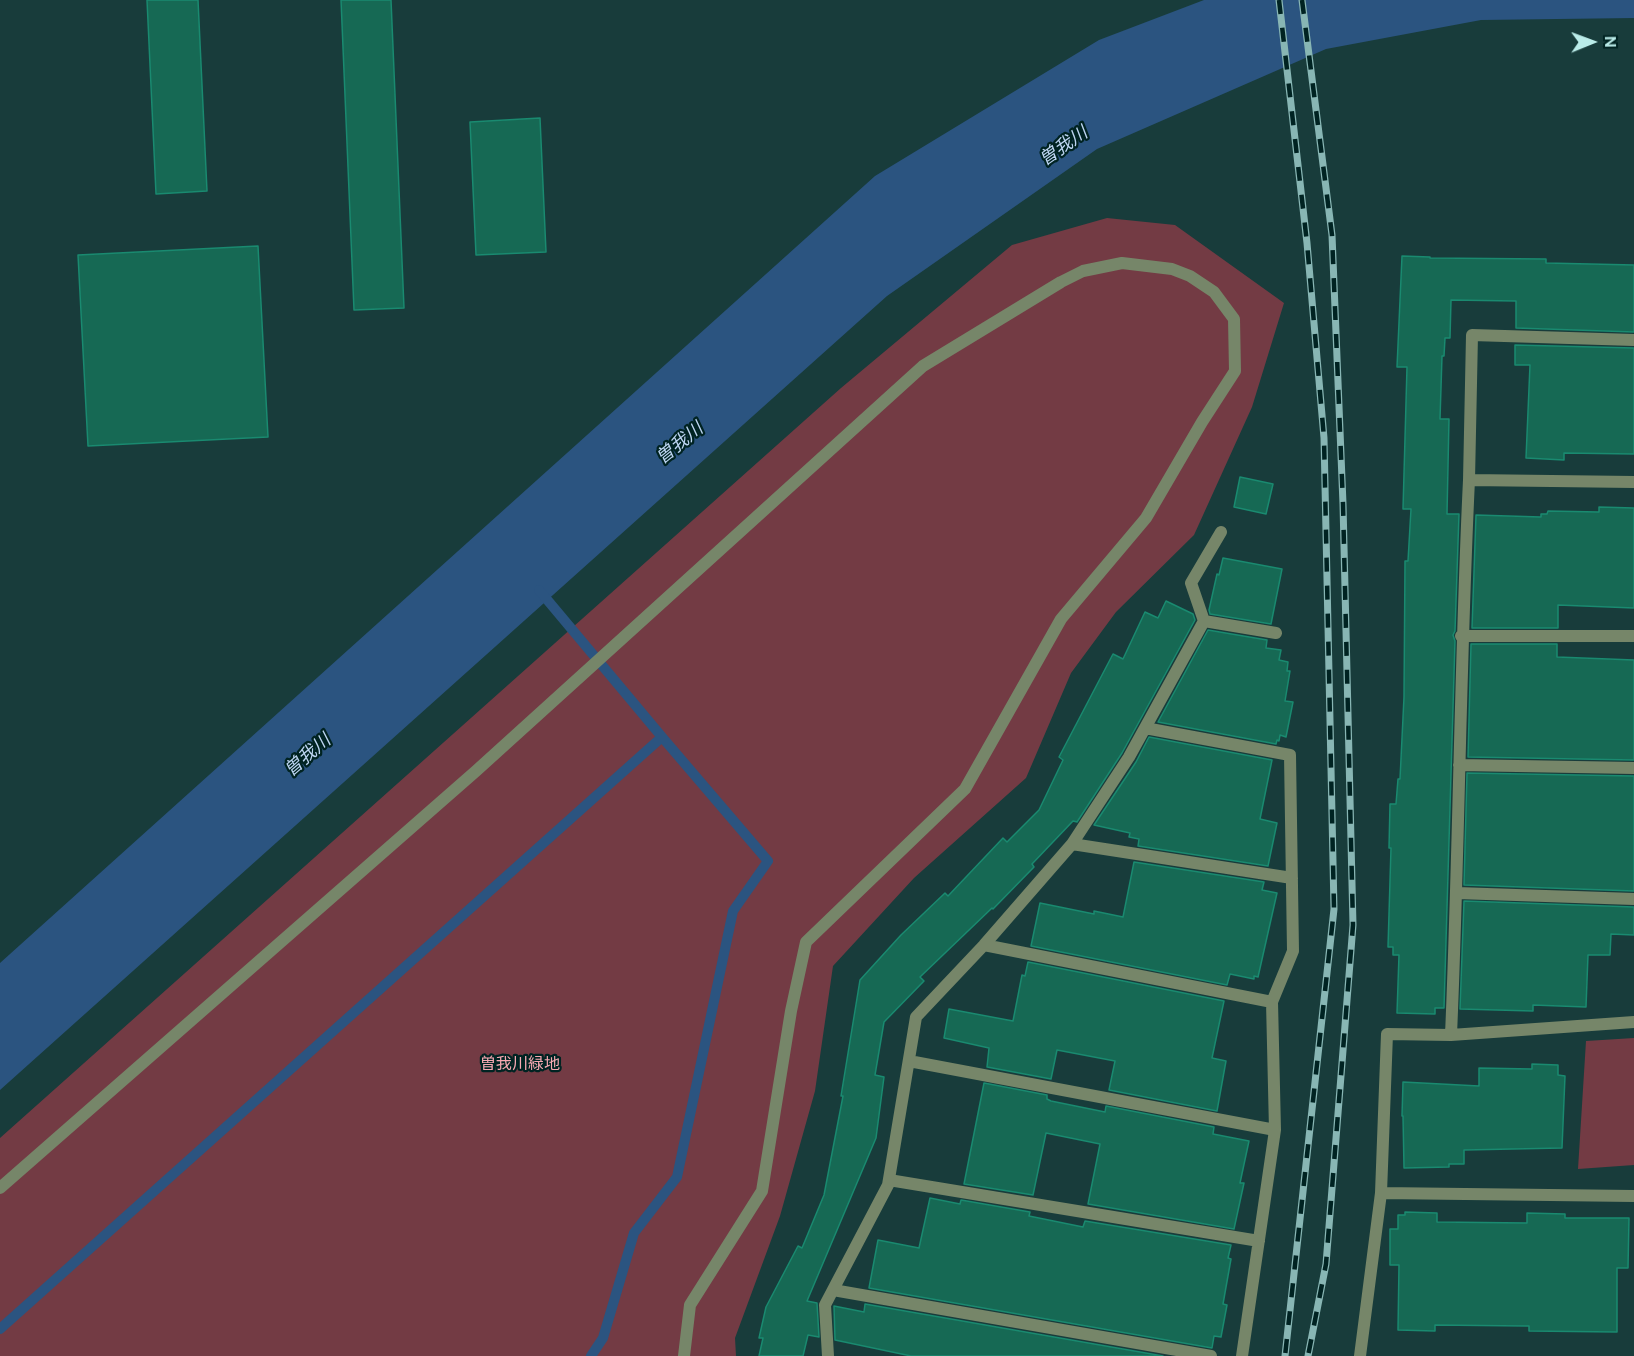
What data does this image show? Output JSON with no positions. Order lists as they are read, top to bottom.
{
  "water": ["曽我川"],
  "parks": ["曽我川緑地"],
  "north": "right"
}
